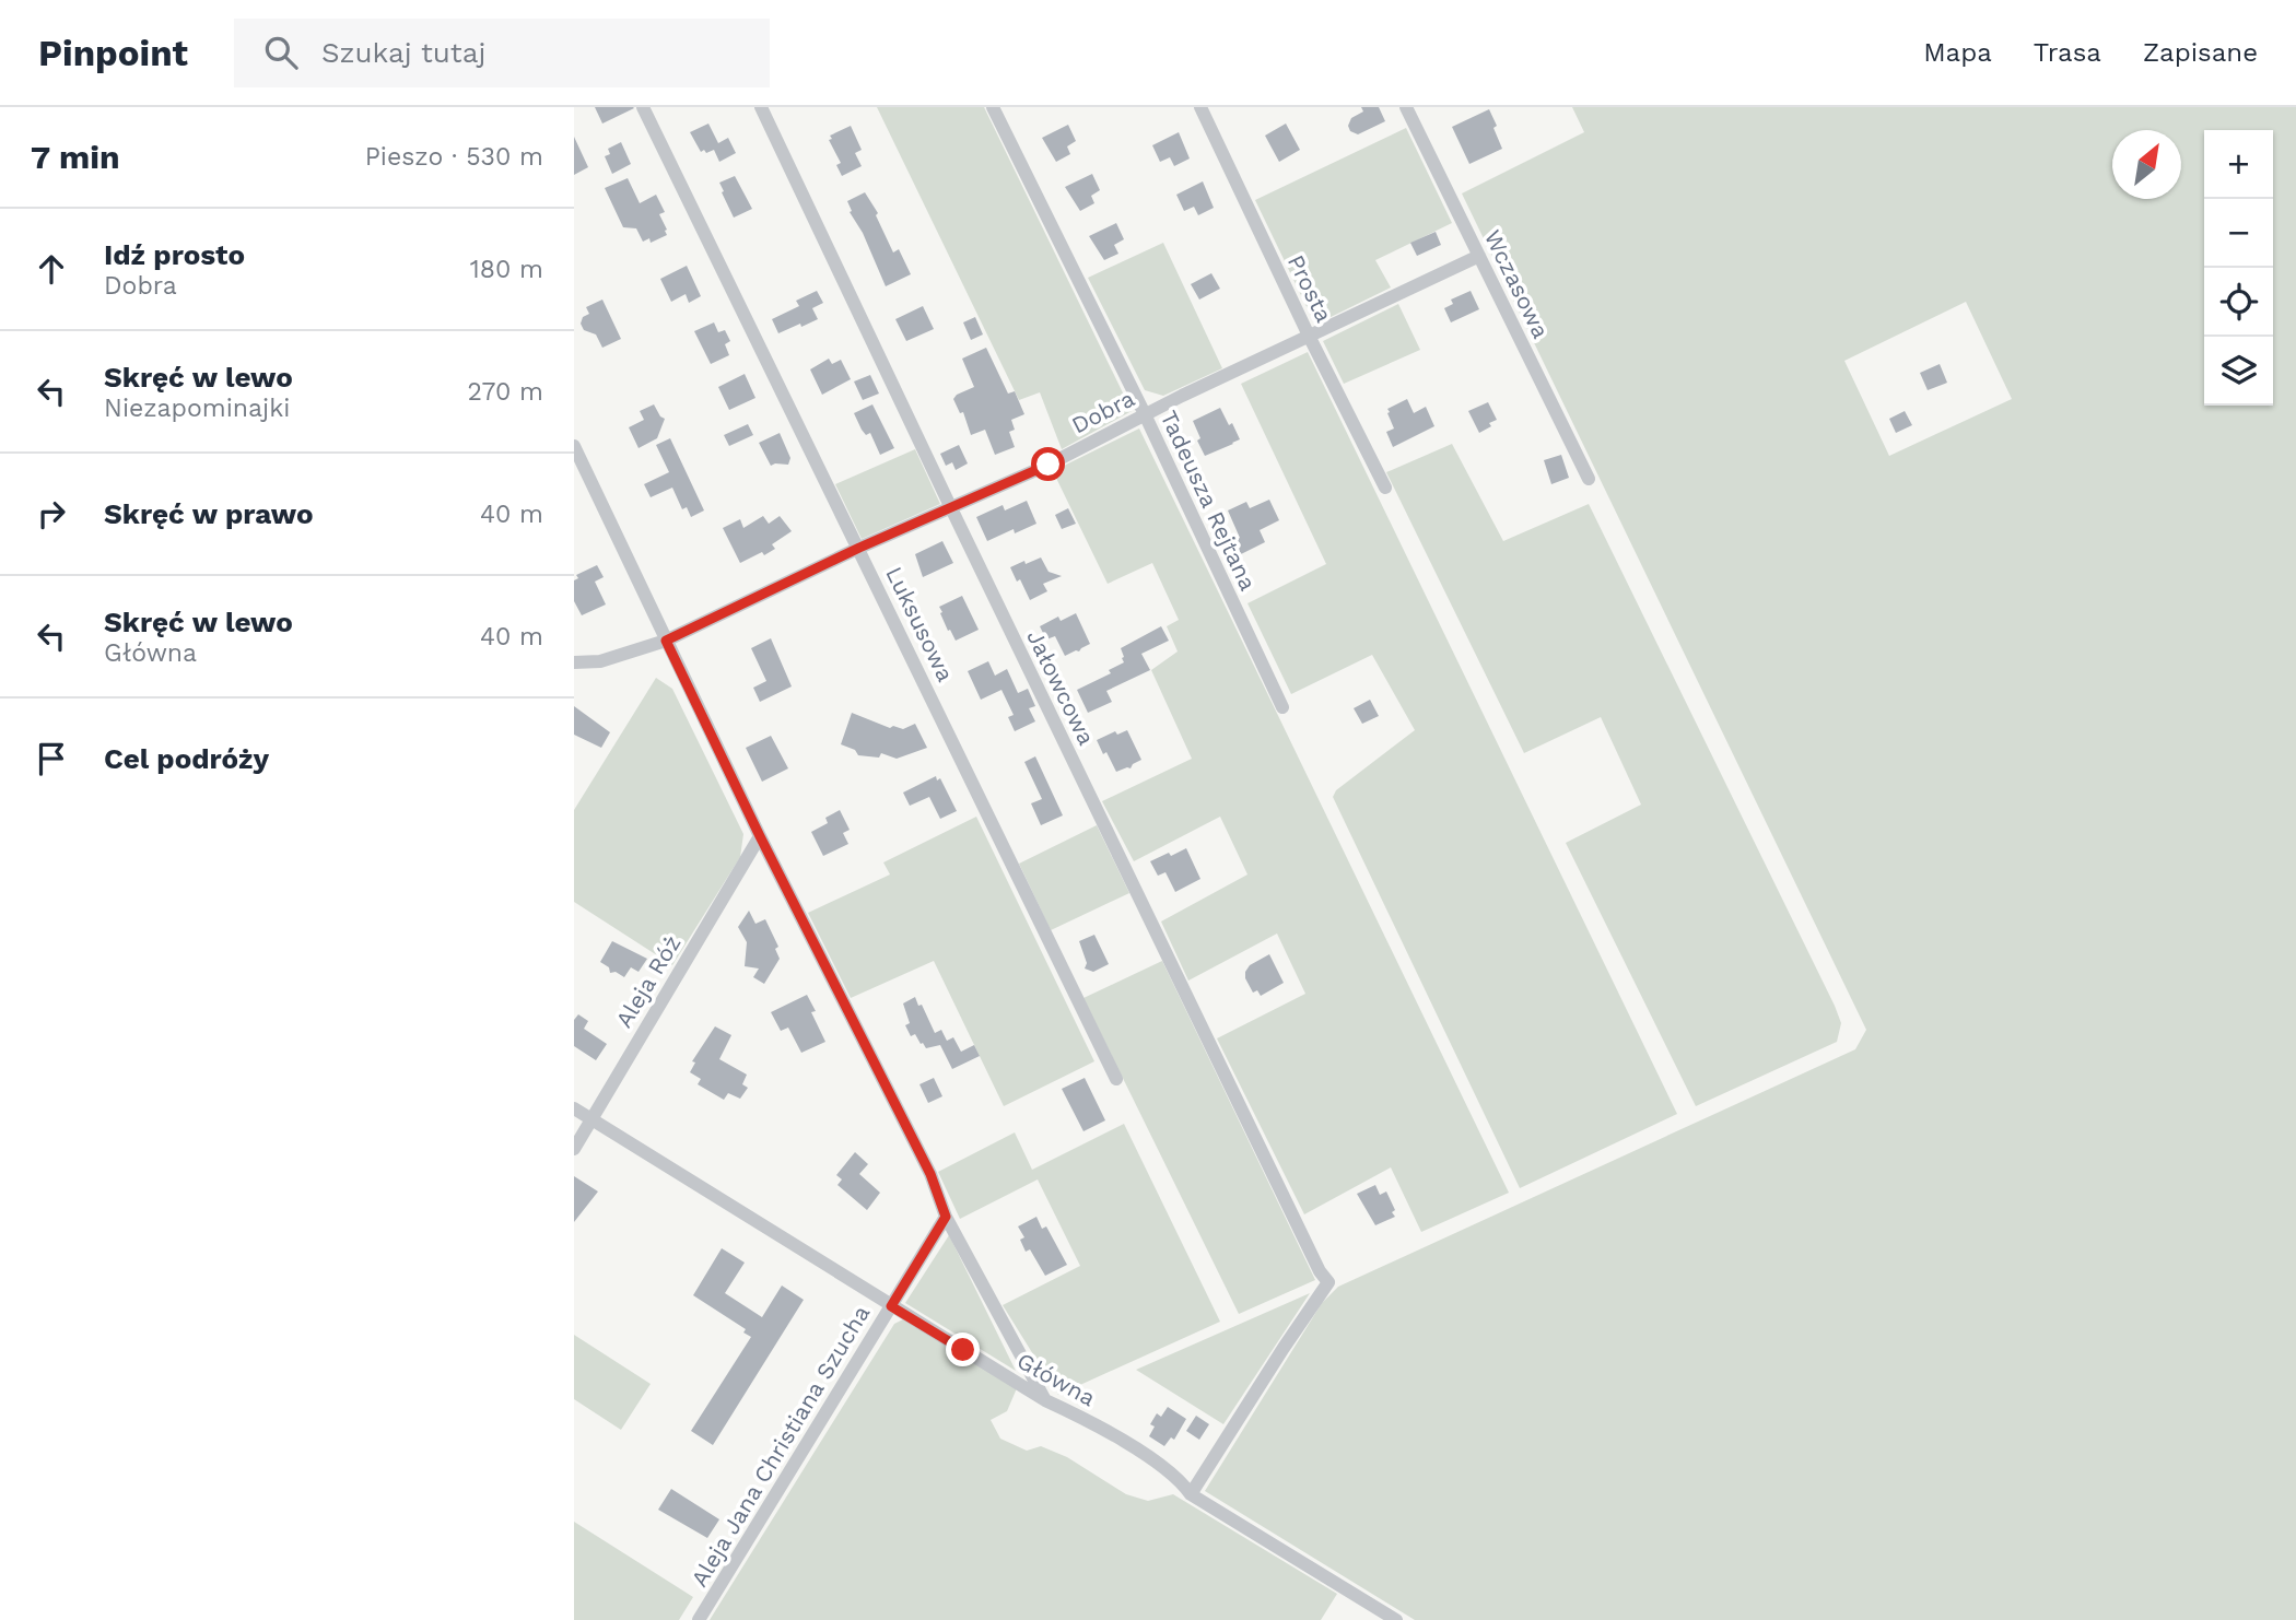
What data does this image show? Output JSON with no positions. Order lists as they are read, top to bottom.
{
  "streets": {
    "street": [
      "Wczasowa",
      "Prosta",
      "Dobra",
      "Tadeusza Rejtana",
      "Luksusowa",
      "Jałowcowa",
      "Aleja Róż",
      "Główna",
      "Aleja Jana Christiana Szucha"
    ]
  },
  "crossings": [
    ["Wczasowa", "Dobra"],
    ["Prosta", "Dobra"],
    ["Dobra", "Tadeusza Rejtana"],
    ["Dobra", "Luksusowa"],
    ["Dobra", "Jałowcowa"],
    ["Jałowcowa", "Główna"],
    ["Aleja Róż", "Główna"],
    ["Główna", "Aleja Jana Christiana Szucha"]
  ],
  "north": "top right",
  "page": {
    "header": "Pinpoint",
    "search": "Szukaj tutaj",
    "nav": ["Mapa", "Trasa", "Zapisane"],
    "heading": ["7 min", "Pieszo · 530 m"],
    "map_buttons": ["+", "−"],
    "list": [
      ["Idź prosto", "Dobra", "180 m"],
      ["Skręć w lewo", "Niezapominajki", "270 m"],
      ["Skręć w prawo", "40 m"],
      ["Skręć w lewo", "Główna", "40 m"],
      "Cel podróży"
    ]
  }
}
